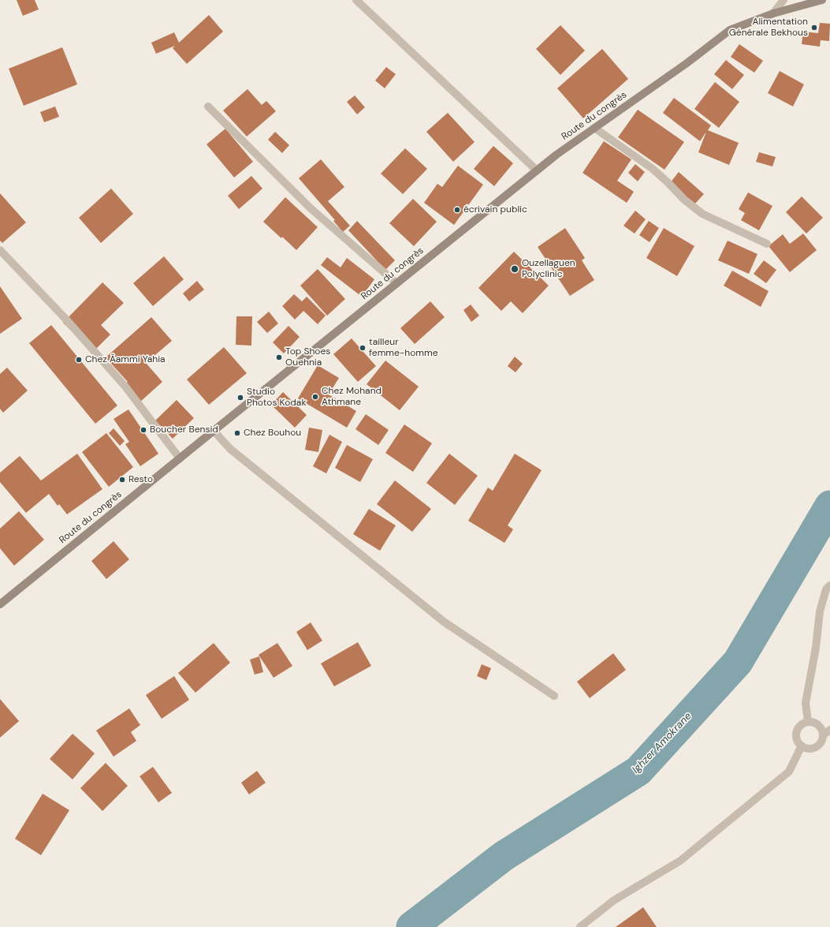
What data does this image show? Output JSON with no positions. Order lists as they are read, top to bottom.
{
  "streets": {
    "main road": ["Route du congrès"]
  },
  "water": ["Ighzer Amokrane"],
  "places": [
    "Alimentation Générale Bekhous",
    "écrivain public",
    "Ouzellaguen Polyclinic",
    "tailleur femme-homme",
    "Top Shoes Ouehnia",
    "Chez Âammi Yahia",
    "Chez Mohand Athmane",
    "Studio Photos Kodak",
    "Boucher Bensid",
    "Chez Bouhou",
    "Resto"
  ]
}
